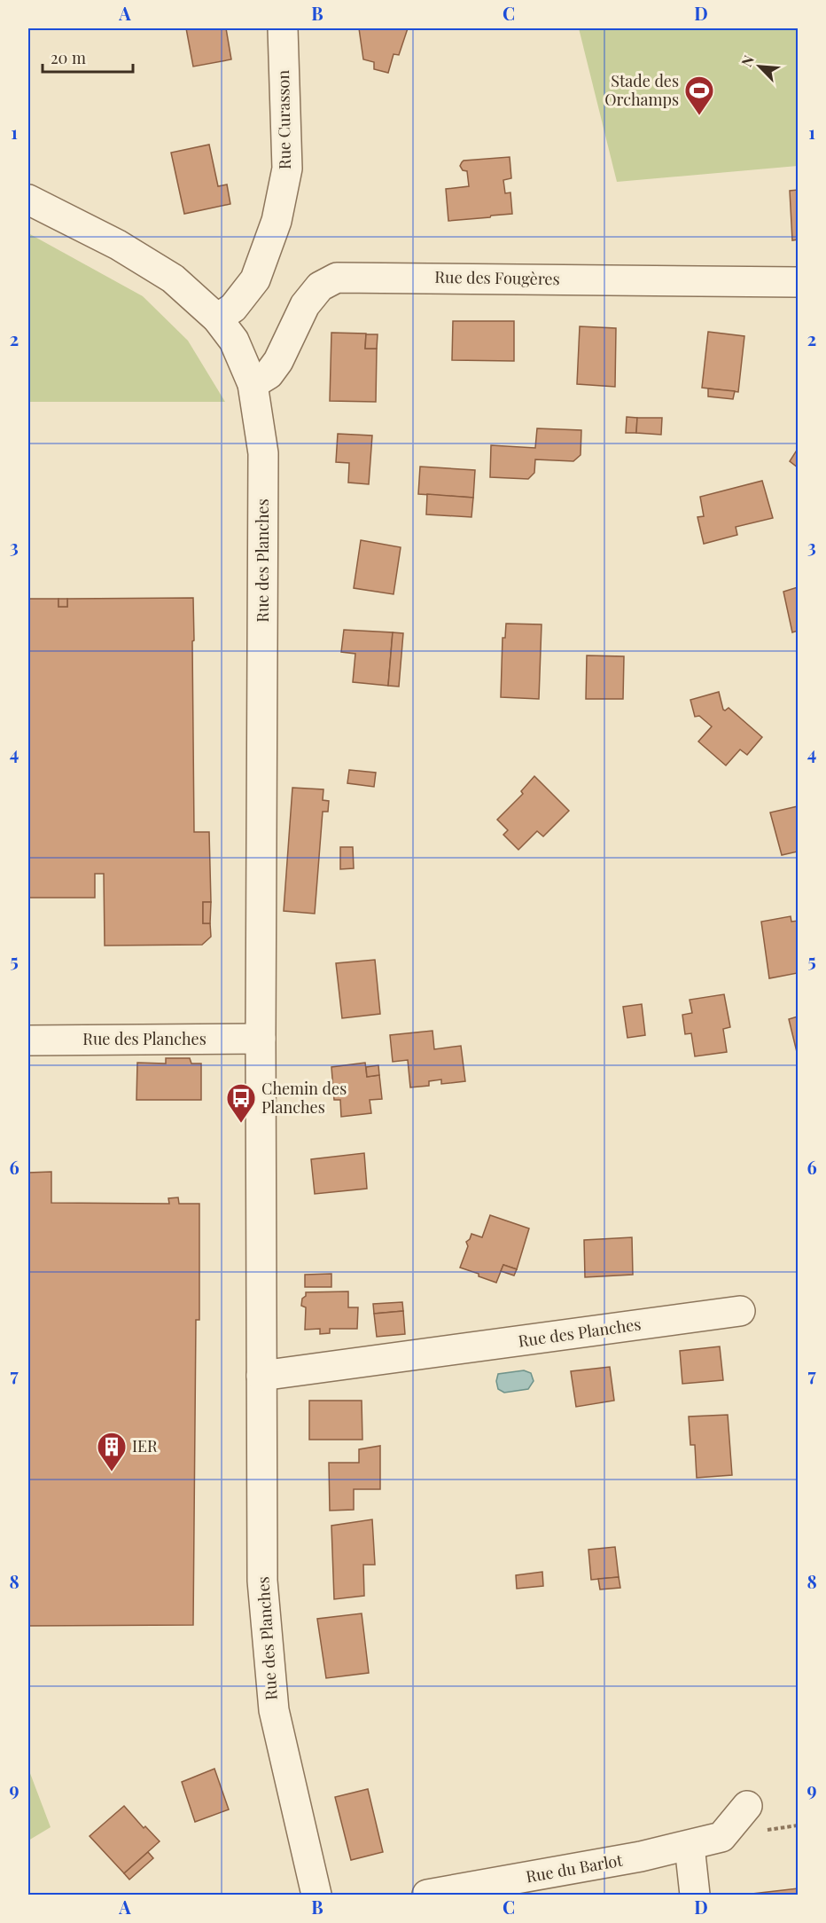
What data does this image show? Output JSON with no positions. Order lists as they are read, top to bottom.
{
  "streets": {
    "street": [
      "Rue Curasson",
      "Rue des Fougères",
      "Rue des Planches",
      "Rue du Barlot"
    ]
  },
  "crossings": [
    ["Rue Curasson", "Rue des Planches"],
    ["Rue des Fougères", "Rue des Planches"]
  ],
  "places": {
    "sports": ["Stade des Orchamps"],
    "bus stop": ["Chemin des Planches"],
    "building": ["IER"]
  },
  "scale_bar": "20 m",
  "north": "top left",
  "grid": {
    "columns": [
      "A",
      "B",
      "C",
      "D"
    ],
    "rows": [
      "1",
      "2",
      "3",
      "4",
      "5",
      "6",
      "7",
      "8",
      "9"
    ]
  }
}
